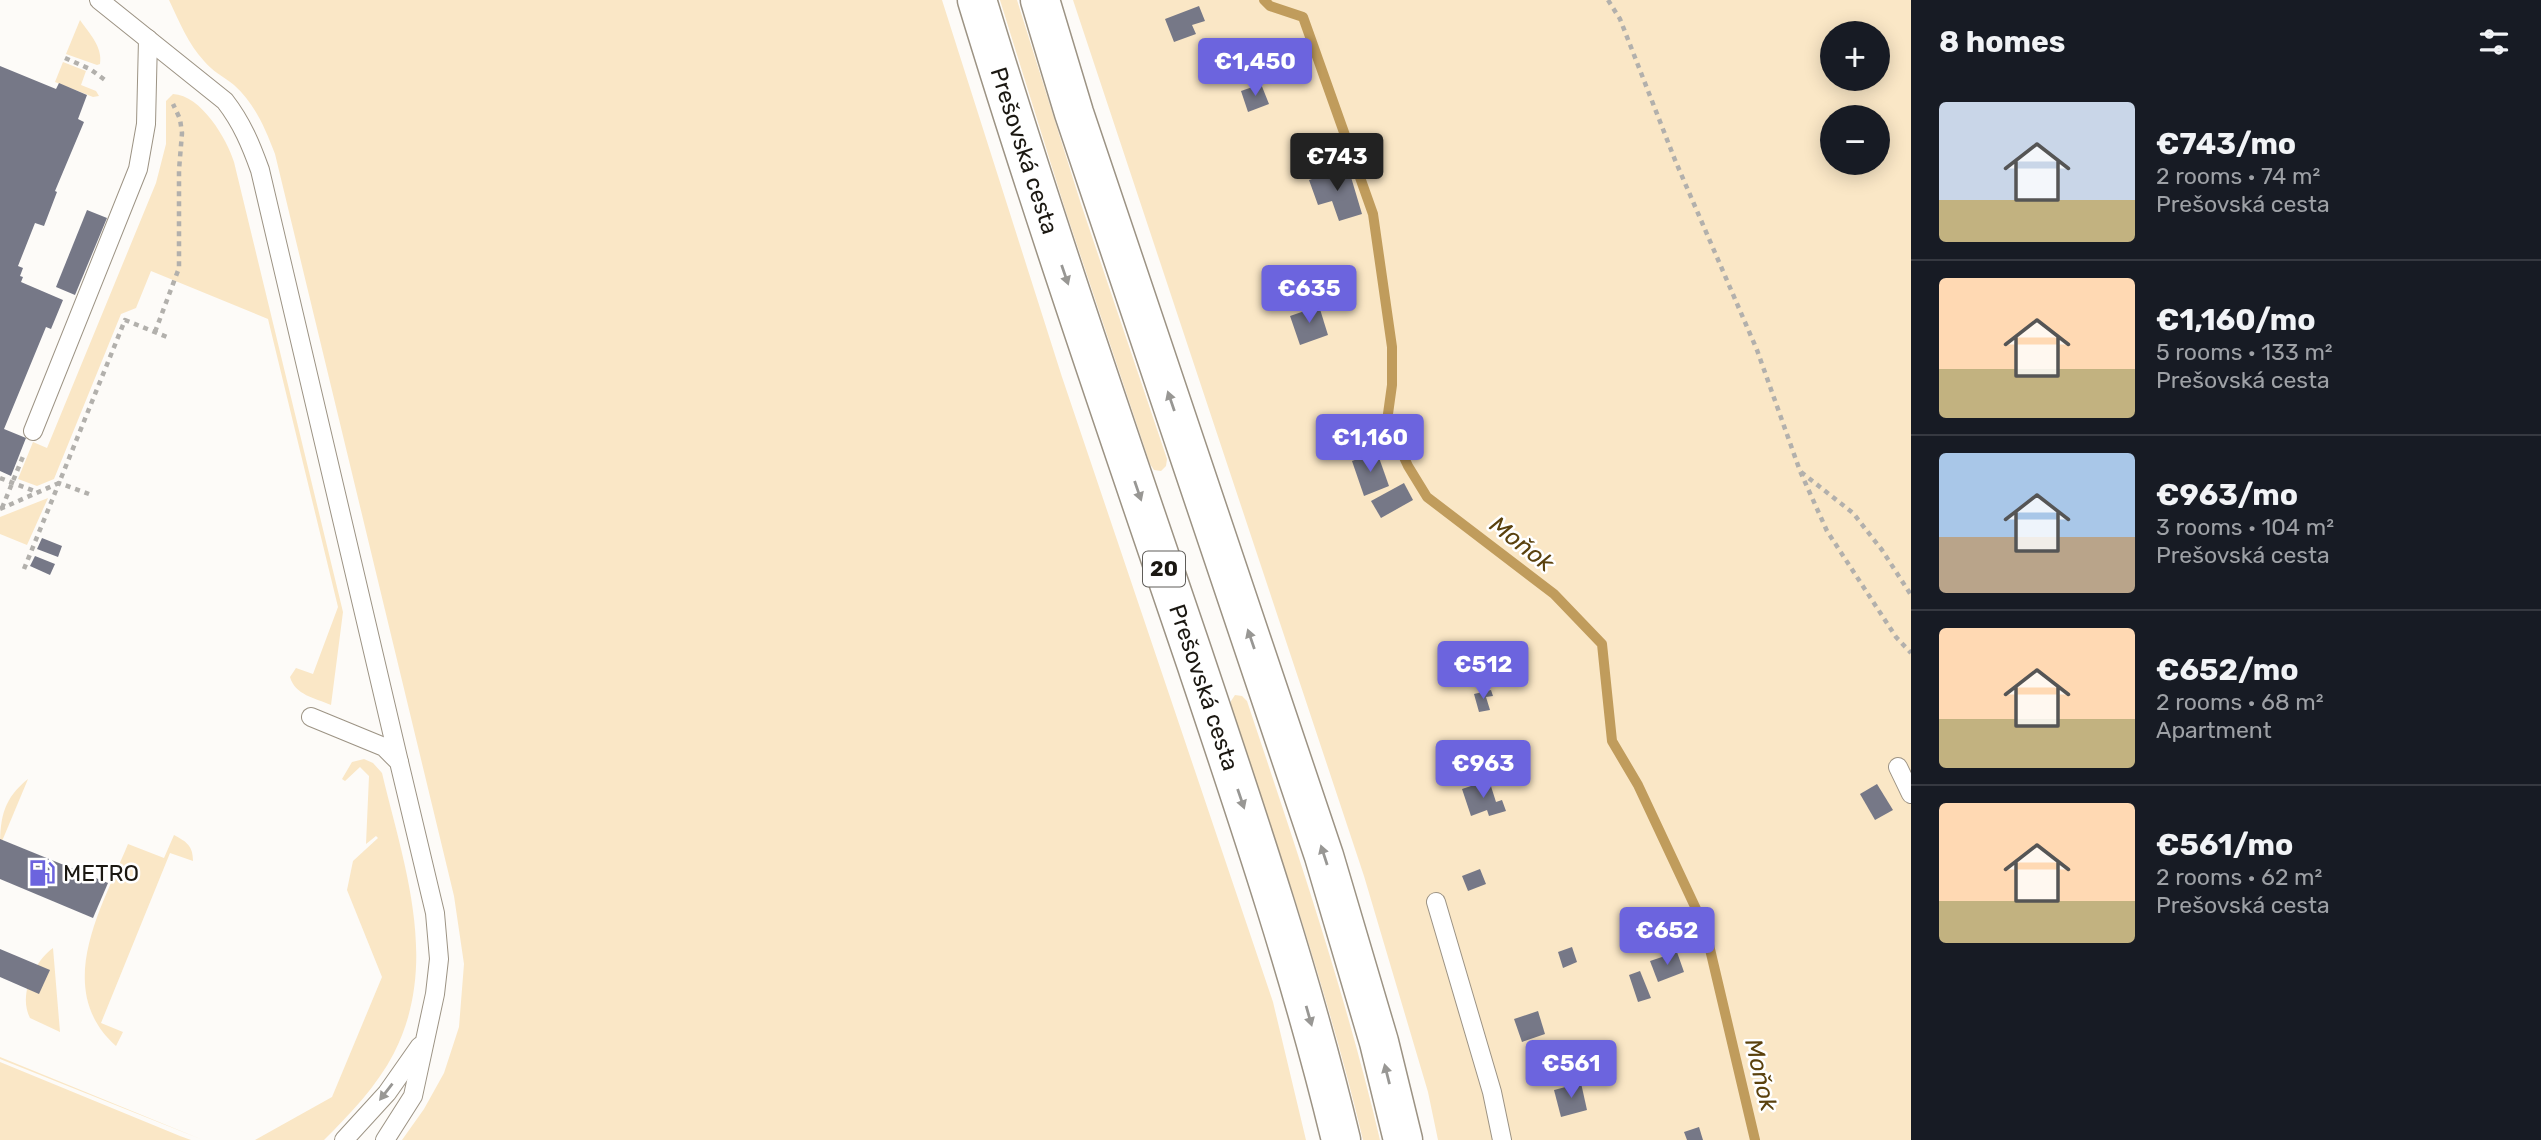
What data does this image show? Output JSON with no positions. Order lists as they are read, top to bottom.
{
  "streets": {
    "highway": ["Prešovská cesta", "20"]
  },
  "water": ["Moňok"],
  "places": {
    "fuel station": ["METRO"]
  },
  "page": {
    "heading": "8 homes",
    "map_buttons": ["+", "−"],
    "price": [
      "€1,450",
      "€743",
      "€635",
      "€1,160",
      "€512",
      "€963",
      "€652",
      "€561"
    ],
    "list": [
      {
        "name": "€743/mo",
        "note": "2 rooms · 74 m² · Prešovská cesta"
      },
      {
        "name": "€1,160/mo",
        "note": "5 rooms · 133 m² · Prešovská cesta"
      },
      {
        "name": "€963/mo",
        "note": "3 rooms · 104 m² · Prešovská cesta"
      },
      {
        "name": "€652/mo",
        "note": "2 rooms · 68 m² · Apartment"
      },
      {
        "name": "€561/mo",
        "note": "2 rooms · 62 m² · Prešovská cesta"
      }
    ]
  }
}
